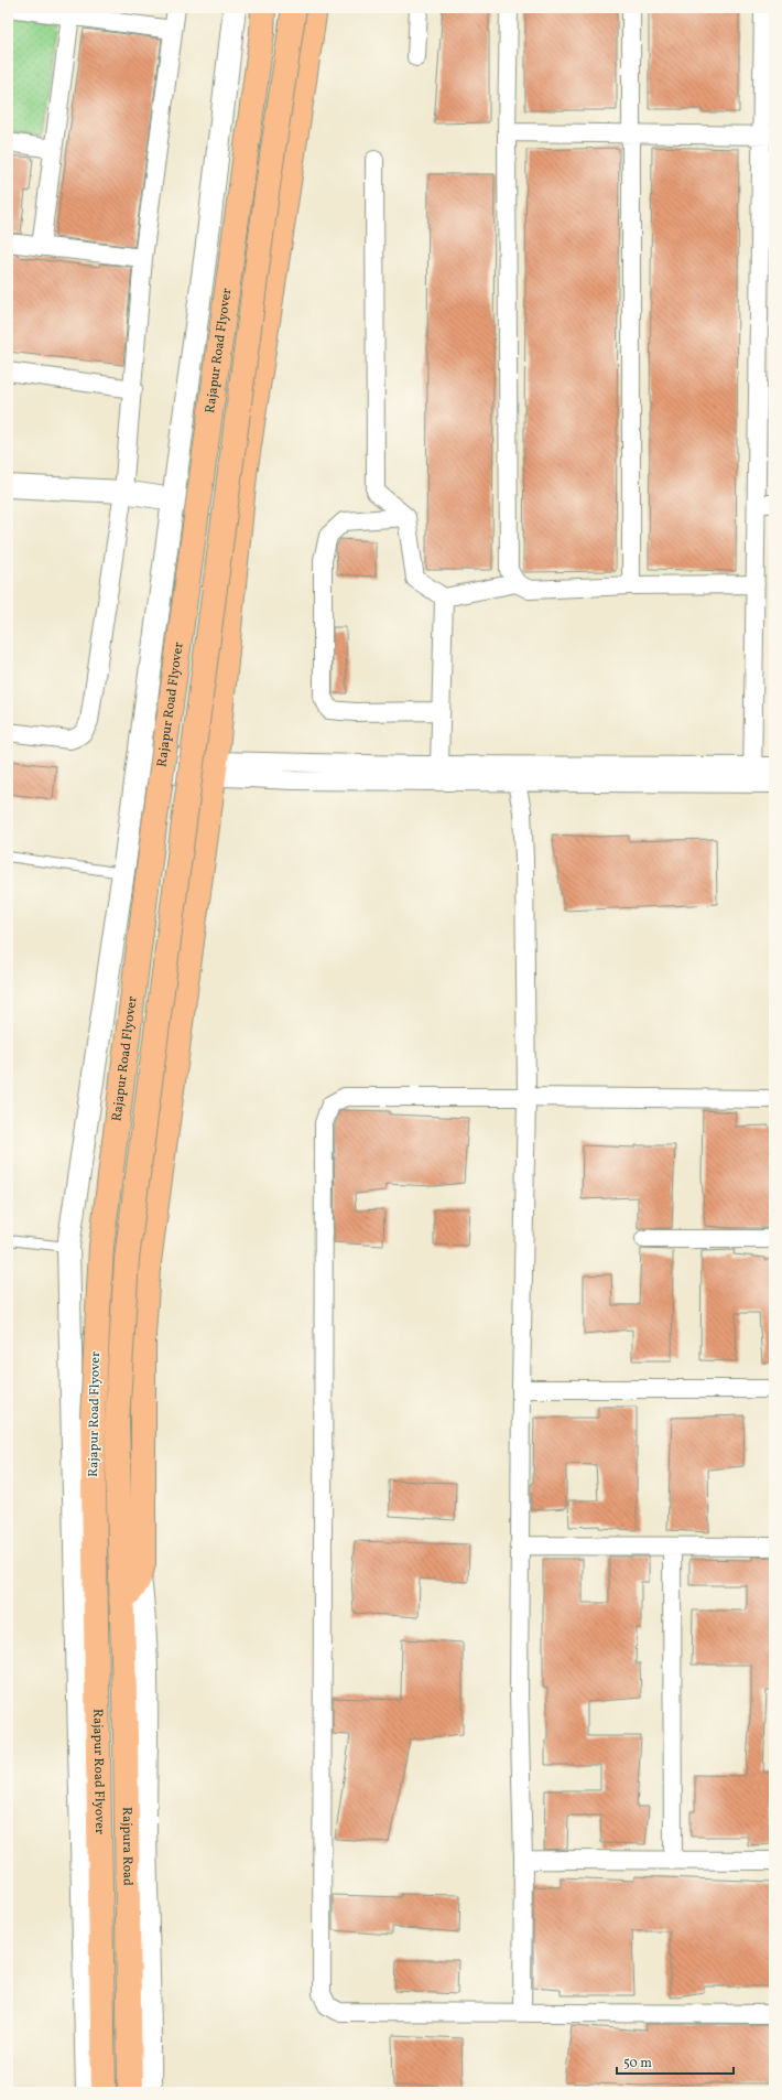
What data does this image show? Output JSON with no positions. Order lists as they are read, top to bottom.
{
  "streets": {
    "main road": ["Rajapur Road Flyover", "Rajpura Road"]
  },
  "crossings": [
    ["Rajapur Road Flyover", "Rajpura Road"]
  ],
  "scale_bar": "50 m"
}
